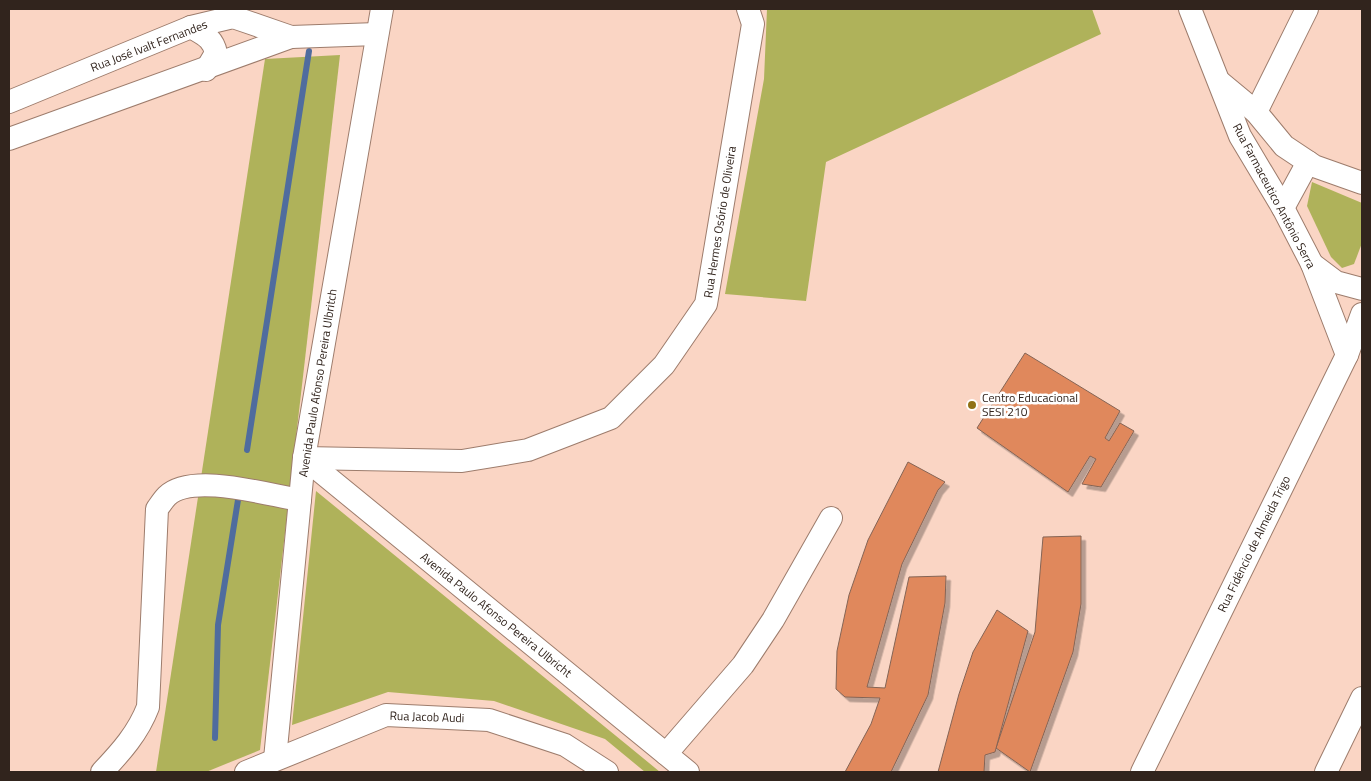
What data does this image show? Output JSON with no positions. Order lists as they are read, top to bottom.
{
  "streets": {
    "street": [
      "Rua José Ivalt Fernandes",
      "Rua Farmaceutico Antônio Serra",
      "Rua Hermes Osório de Oliveira",
      "Avenida Paulo Afonso Pereira Ulbritch",
      "Rua Fidêncio de Almeida Trigo",
      "Avenida Paulo Afonso Pereira Ulbricht",
      "Rua Jacob Audi"
    ]
  },
  "crossings": [
    ["Rua José Ivalt Fernandes", "Avenida Paulo Afonso Pereira Ulbritch"],
    ["Rua Farmaceutico Antônio Serra", "Rua Fidêncio de Almeida Trigo"],
    ["Rua Hermes Osório de Oliveira", "Avenida Paulo Afonso Pereira Ulbritch"],
    ["Rua Hermes Osório de Oliveira", "Avenida Paulo Afonso Pereira Ulbricht"],
    ["Avenida Paulo Afonso Pereira Ulbritch", "Avenida Paulo Afonso Pereira Ulbricht"],
    ["Avenida Paulo Afonso Pereira Ulbritch", "Rua Jacob Audi"]
  ],
  "places": ["Centro Educacional SESI 210"]
}
